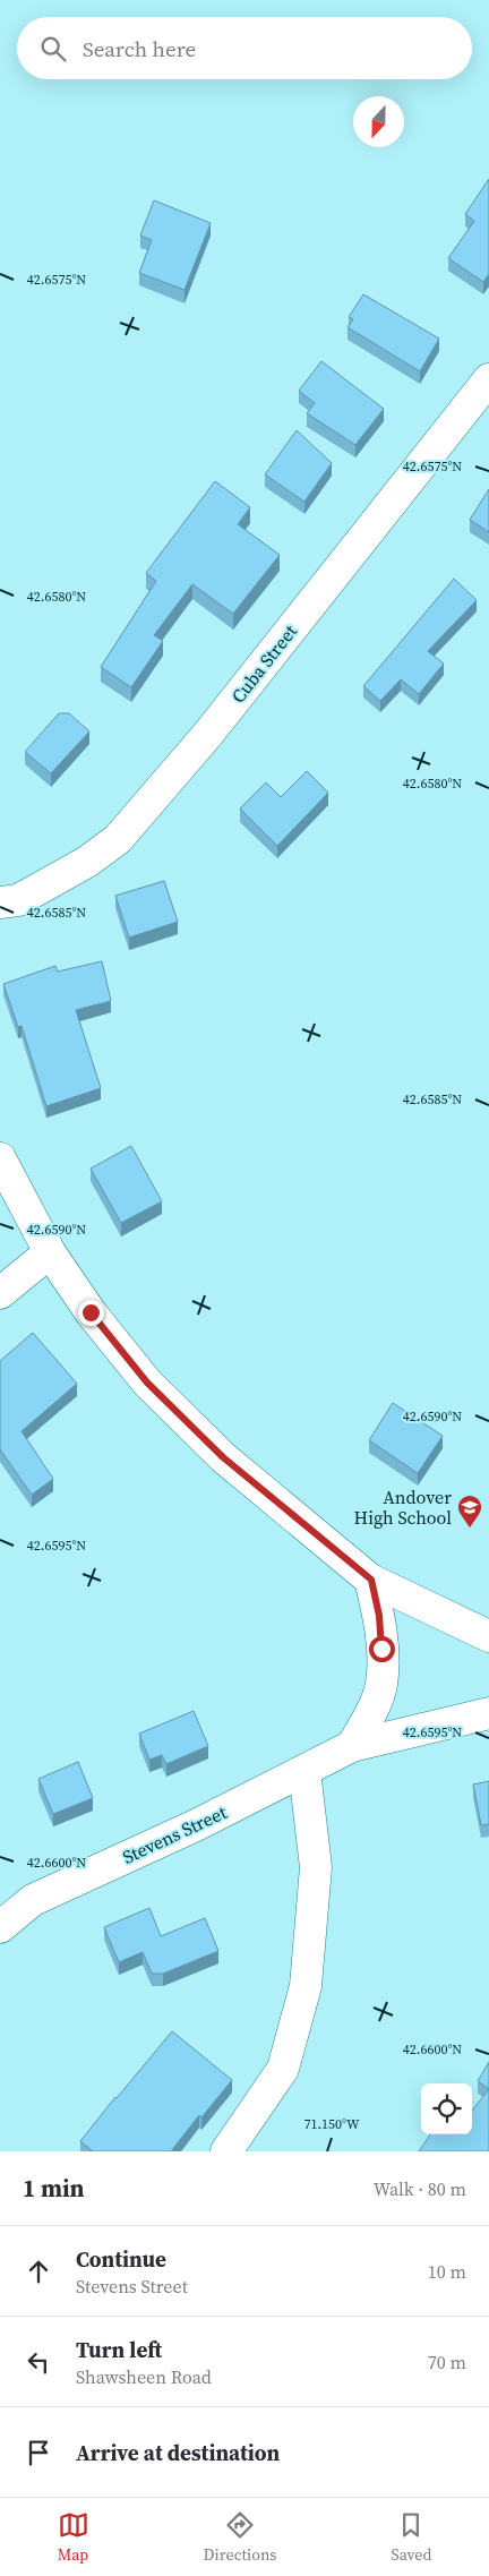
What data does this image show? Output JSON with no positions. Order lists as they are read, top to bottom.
{
  "streets": {
    "main road": ["Cuba Street", "Stevens Street"]
  },
  "places": {
    "school or university": ["Andover High School"]
  },
  "north": "bottom",
  "page": {
    "search": "Search here",
    "heading": ["1 min", "Walk · 80 m"],
    "list": [
      ["Continue", "Stevens Street", "10 m"],
      ["Turn left", "Shawsheen Road", "70 m"],
      "Arrive at destination"
    ],
    "nav": ["Map", "Directions", "Saved"]
  },
  "coordinates": [
    "42.6575°N",
    "42.6580°N",
    "42.6585°N",
    "42.6590°N",
    "42.6595°N",
    "42.6600°N",
    "71.150°W"
  ]
}
